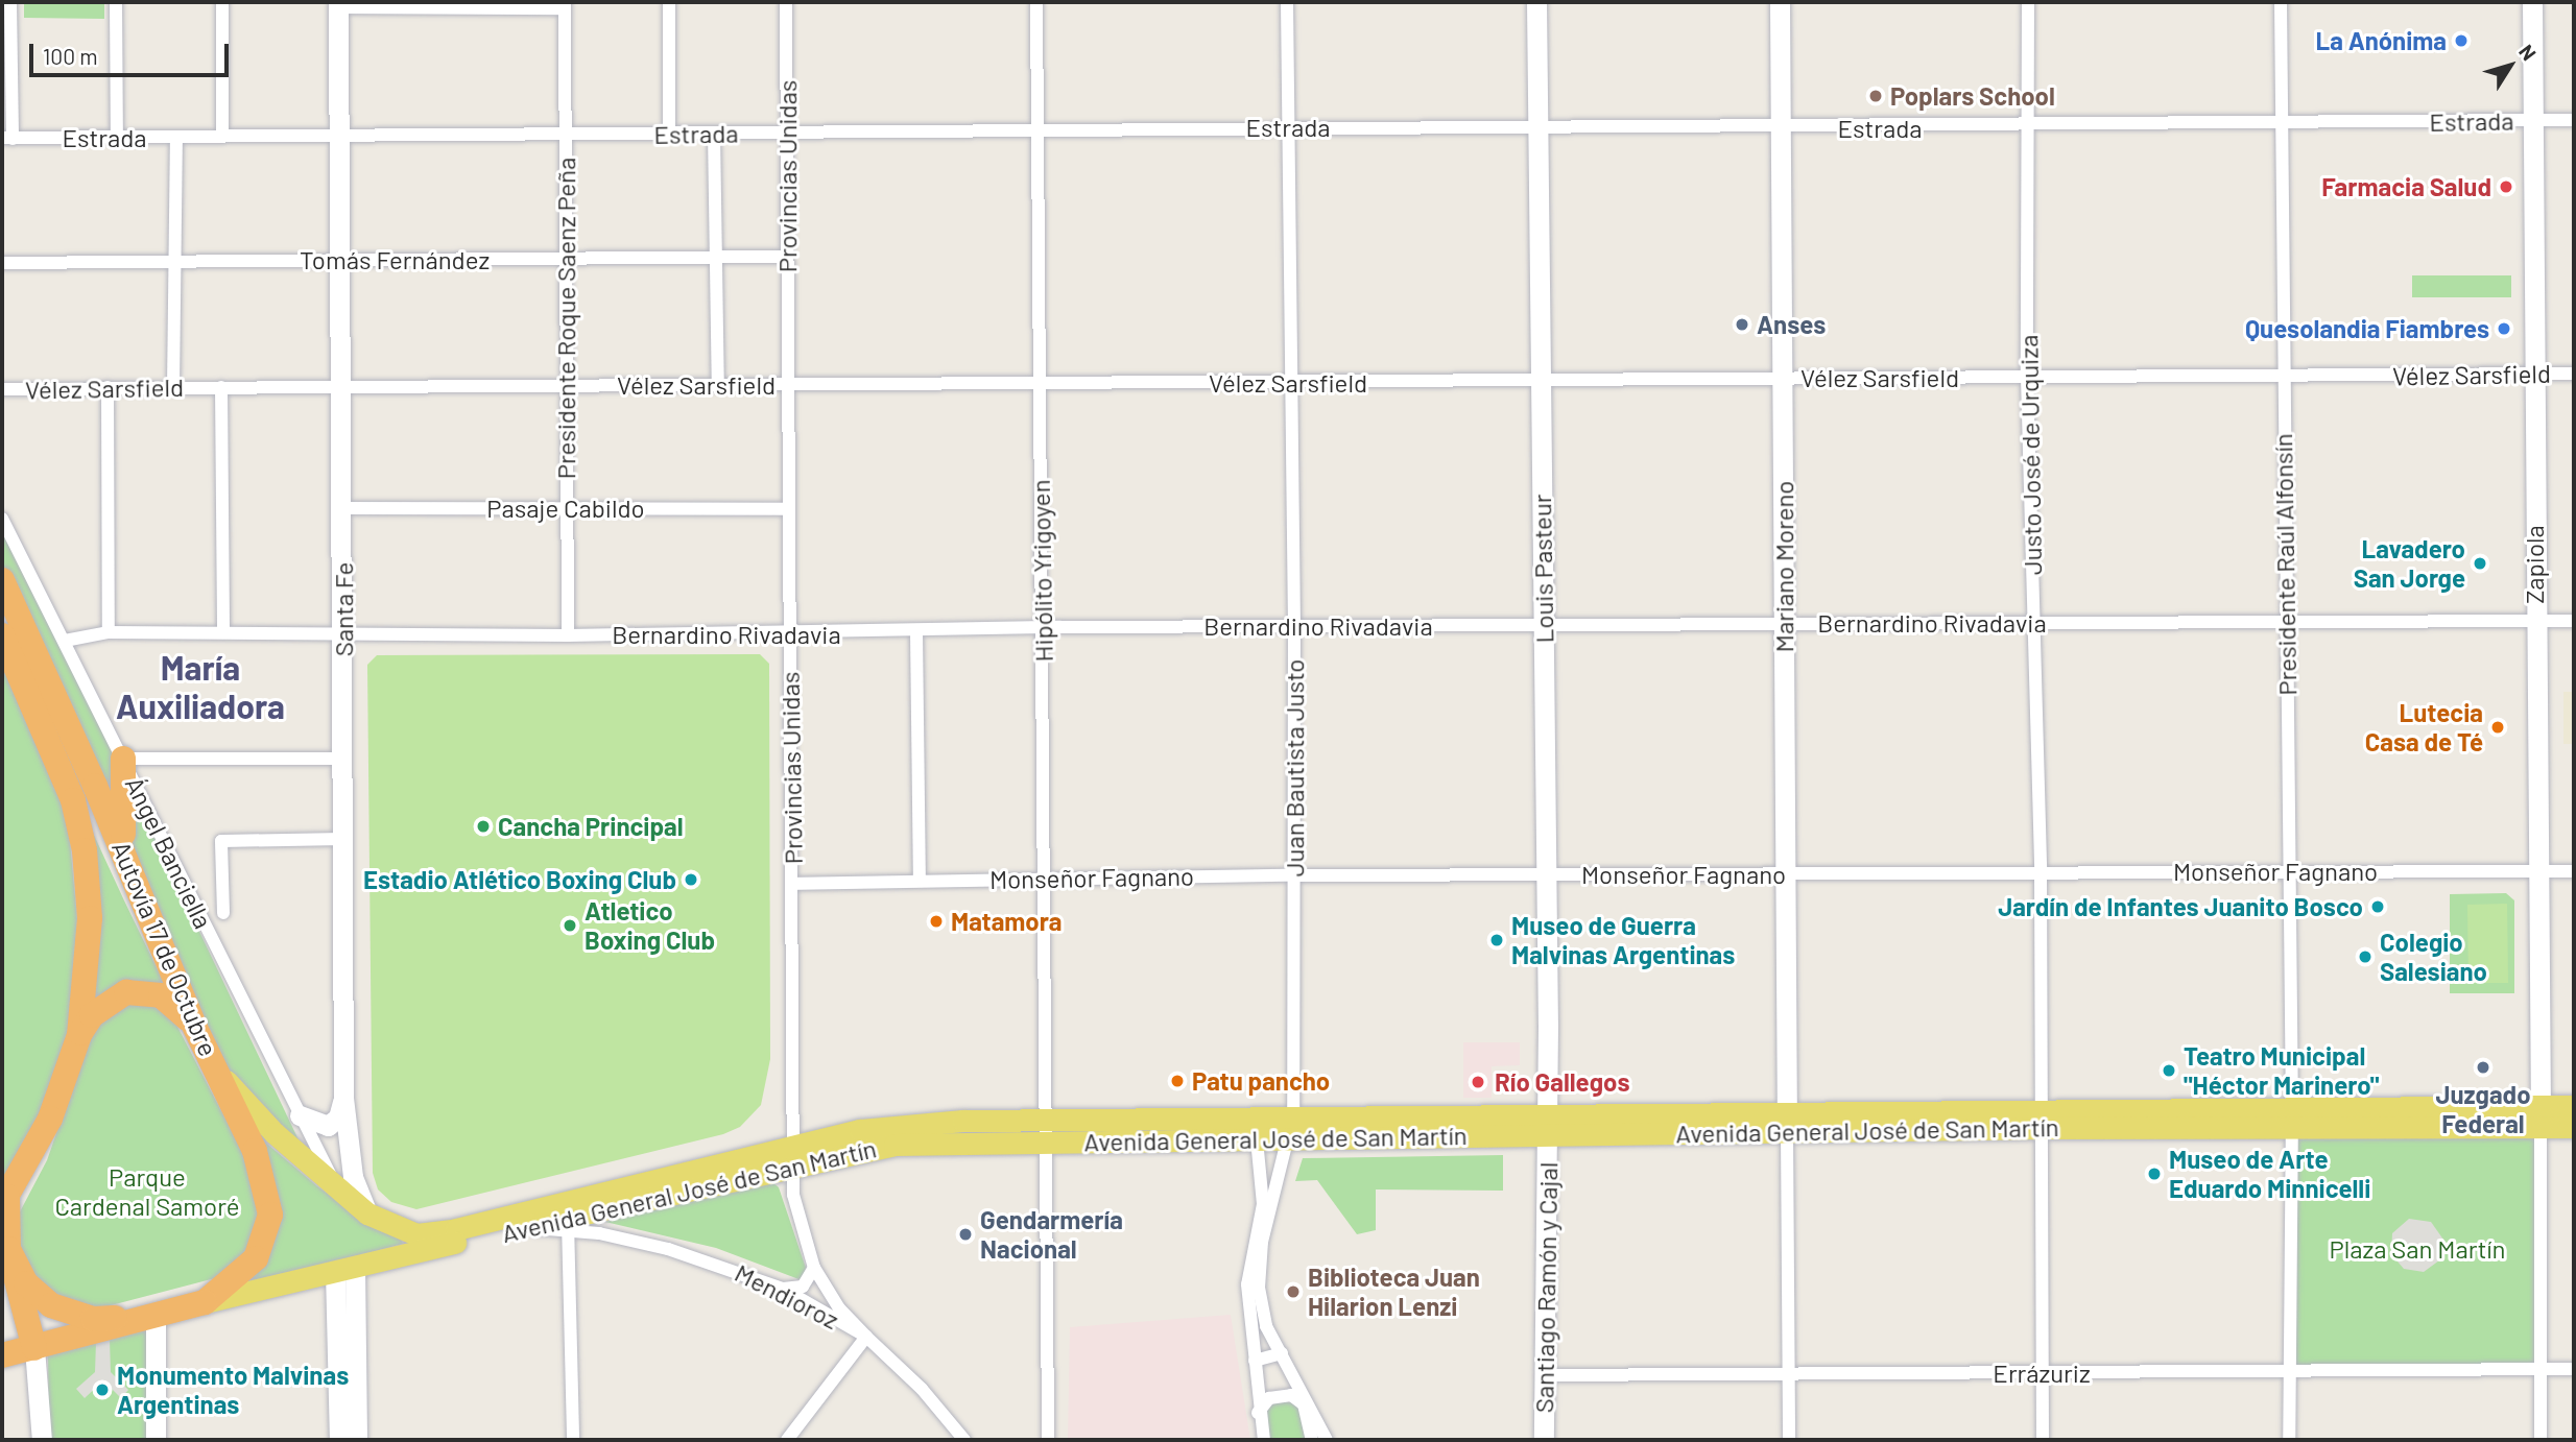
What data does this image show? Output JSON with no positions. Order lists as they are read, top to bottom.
{
  "streets": {
    "highway": ["Autovía 17 de Octubre", "Avenida General José de San Martín"],
    "street": [
      "Estrada",
      "Provincias Unidas",
      "Tomás Fernández",
      "Presidente Roque Saenz Peña",
      "Vélez Sarsfield",
      "Justo José de Urquiza",
      "Pasaje Cabildo",
      "Presidente Raúl Alfonsín",
      "Zapiola",
      "Mariano Moreno",
      "Louis Pasteur",
      "Hipólito Yrigoyen",
      "Santa Fe",
      "Bernardino Rivadavia",
      "Juan Bautista Justo",
      "Ángel Banciella",
      "Monseñor Fagnano",
      "Santiago Ramón y Cajal",
      "Mendioroz",
      "Errázuriz"
    ]
  },
  "crossings": [
    ["Estrada", "Provincias Unidas"],
    ["Estrada", "Presidente Roque Saenz Peña"],
    ["Estrada", "Justo José de Urquiza"],
    ["Estrada", "Presidente Raúl Alfonsín"],
    ["Estrada", "Zapiola"],
    ["Estrada", "Mariano Moreno"],
    ["Estrada", "Louis Pasteur"],
    ["Estrada", "Hipólito Yrigoyen"],
    ["Estrada", "Santa Fe"],
    ["Estrada", "Juan Bautista Justo"],
    ["Provincias Unidas", "Tomás Fernández"],
    ["Provincias Unidas", "Vélez Sarsfield"],
    ["Provincias Unidas", "Pasaje Cabildo"],
    ["Provincias Unidas", "Bernardino Rivadavia"],
    ["Provincias Unidas", "Monseñor Fagnano"],
    ["Provincias Unidas", "Avenida General José de San Martín"],
    ["Provincias Unidas", "Mendioroz"],
    ["Tomás Fernández", "Presidente Roque Saenz Peña"],
    ["Tomás Fernández", "Santa Fe"],
    ["Presidente Roque Saenz Peña", "Vélez Sarsfield"],
    ["Presidente Roque Saenz Peña", "Pasaje Cabildo"],
    ["Presidente Roque Saenz Peña", "Bernardino Rivadavia"],
    ["Vélez Sarsfield", "Justo José de Urquiza"],
    ["Vélez Sarsfield", "Presidente Raúl Alfonsín"],
    ["Vélez Sarsfield", "Zapiola"],
    ["Vélez Sarsfield", "Mariano Moreno"],
    ["Vélez Sarsfield", "Louis Pasteur"],
    ["Vélez Sarsfield", "Hipólito Yrigoyen"],
    ["Vélez Sarsfield", "Santa Fe"],
    ["Vélez Sarsfield", "Juan Bautista Justo"],
    ["Justo José de Urquiza", "Bernardino Rivadavia"],
    ["Justo José de Urquiza", "Monseñor Fagnano"],
    ["Justo José de Urquiza", "Avenida General José de San Martín"],
    ["Justo José de Urquiza", "Errázuriz"],
    ["Pasaje Cabildo", "Santa Fe"],
    ["Presidente Raúl Alfonsín", "Bernardino Rivadavia"],
    ["Presidente Raúl Alfonsín", "Monseñor Fagnano"],
    ["Presidente Raúl Alfonsín", "Avenida General José de San Martín"],
    ["Presidente Raúl Alfonsín", "Errázuriz"],
    ["Zapiola", "Bernardino Rivadavia"],
    ["Zapiola", "Monseñor Fagnano"],
    ["Zapiola", "Avenida General José de San Martín"],
    ["Mariano Moreno", "Bernardino Rivadavia"],
    ["Mariano Moreno", "Monseñor Fagnano"],
    ["Mariano Moreno", "Avenida General José de San Martín"],
    ["Louis Pasteur", "Bernardino Rivadavia"],
    ["Louis Pasteur", "Monseñor Fagnano"],
    ["Louis Pasteur", "Avenida General José de San Martín"],
    ["Louis Pasteur", "Santiago Ramón y Cajal"],
    ["Hipólito Yrigoyen", "Bernardino Rivadavia"],
    ["Hipólito Yrigoyen", "Monseñor Fagnano"],
    ["Hipólito Yrigoyen", "Avenida General José de San Martín"],
    ["Santa Fe", "Bernardino Rivadavia"],
    ["Santa Fe", "Avenida General José de San Martín"],
    ["Bernardino Rivadavia", "Juan Bautista Justo"],
    ["Bernardino Rivadavia", "Ángel Banciella"],
    ["Juan Bautista Justo", "Monseñor Fagnano"],
    ["Juan Bautista Justo", "Avenida General José de San Martín"],
    ["Ángel Banciella", "Avenida General José de San Martín"],
    ["Autovía 17 de Octubre", "Avenida General José de San Martín"],
    ["Avenida General José de San Martín", "Santiago Ramón y Cajal"],
    ["Avenida General José de San Martín", "Mendioroz"],
    ["Santiago Ramón y Cajal", "Errázuriz"]
  ],
  "districts": ["María Auxiliadora"],
  "parks": ["Parque Cardenal Samoré", "Plaza San Martín"],
  "places": [
    "La Anónima",
    "Poplars School",
    "Farmacia Salud",
    "Anses",
    "Quesolandia Fiambres",
    "Lavadero San Jorge",
    "Lutecia Casa de Té",
    "Cancha Principal",
    "Estadio Atlético Boxing Club",
    "Jardín de Infantes Juanito Bosco",
    "Matamora",
    "Atletico Boxing Club",
    "Museo de Guerra Malvinas Argentinas",
    "Colegio Salesiano",
    "Juzgado Federal",
    "Teatro Municipal \"Héctor Marinero\"",
    "Patu pancho",
    "Río Gallegos",
    "Museo de Arte Eduardo Minnicelli",
    "Gendarmería Nacional",
    "Biblioteca Juan Hilarion Lenzi",
    "Monumento Malvinas Argentinas"
  ],
  "scale_bar": "100 m",
  "north": "top right"
}
